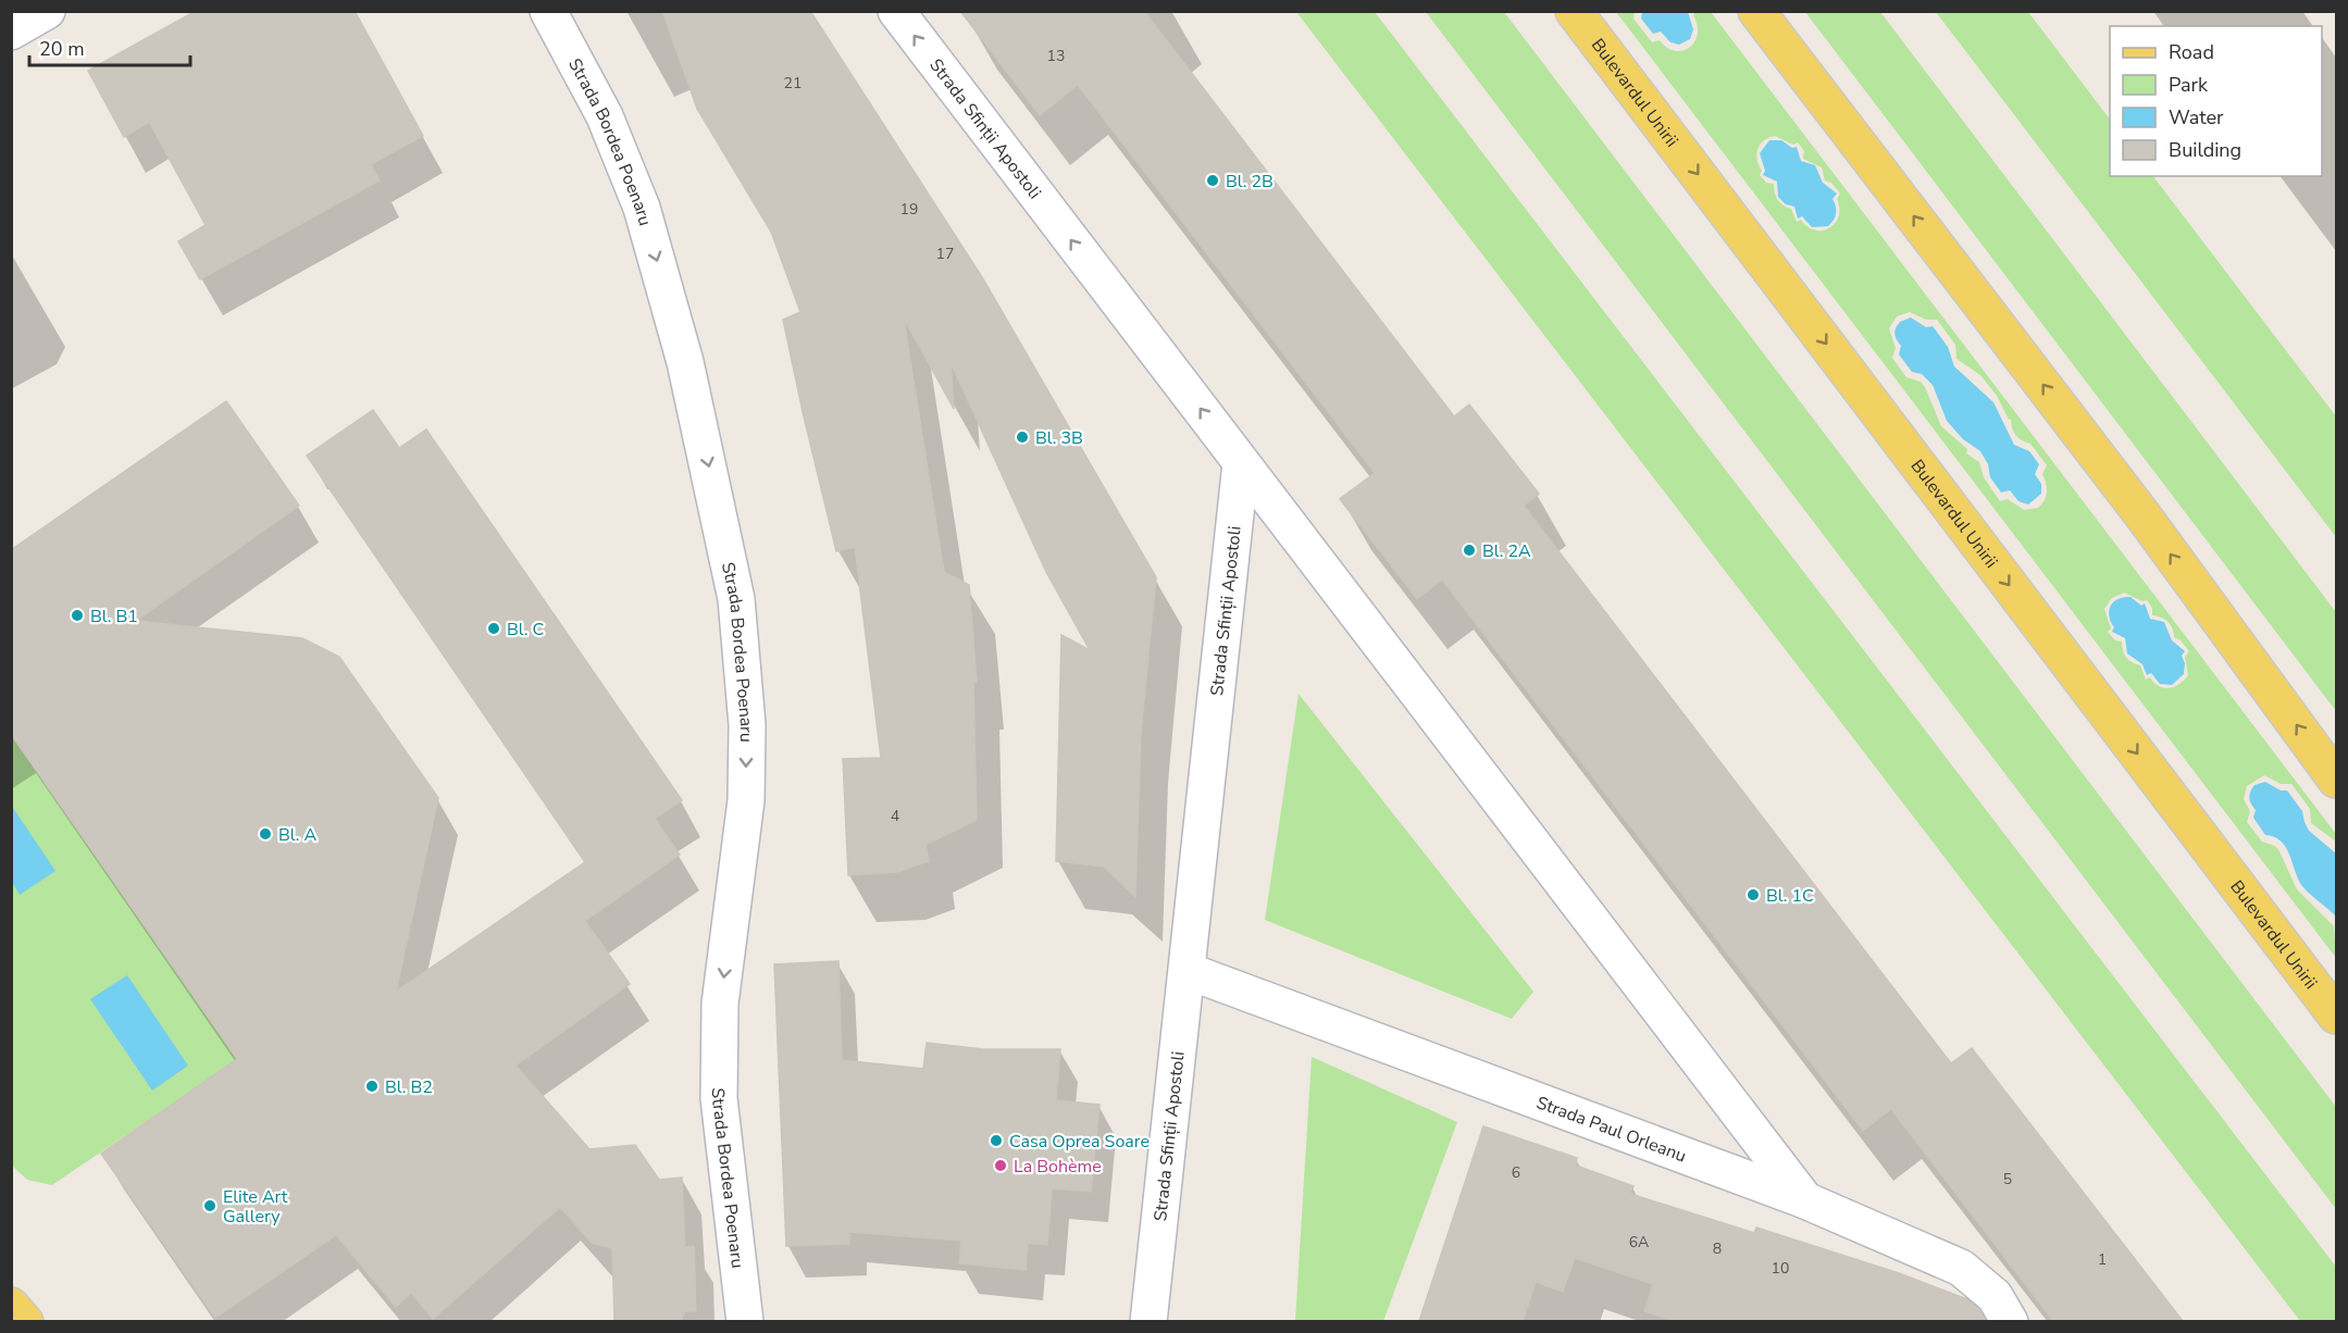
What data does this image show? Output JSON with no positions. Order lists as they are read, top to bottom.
{
  "streets": {
    "main road": ["Bulevardul Unirii"],
    "street": ["Strada Sfinții Apostoli", "Strada Bordea Poenaru", "Strada Paul Orleanu"]
  },
  "crossings": [
    ["Strada Sfinții Apostoli", "Strada Paul Orleanu"]
  ],
  "one_way": ["Strada Sfinții Apostoli", "Strada Bordea Poenaru"],
  "places": [
    "Bl. 2B",
    "Bl. 3B",
    "Bl. 2A",
    "Bl. B1",
    "Bl. C",
    "Bl. A",
    "Bl. 1C",
    "Bl. B2",
    "Casa Oprea Soare",
    "La Bohème",
    "Elite Art Gallery"
  ],
  "house_numbers": [
    "13",
    "21",
    "19",
    "17",
    "4",
    "6",
    "5",
    "6A",
    "8",
    "1",
    "10"
  ],
  "legend": [
    "Road",
    "Park",
    "Water",
    "Building"
  ],
  "scale_bar": "20 m"
}
